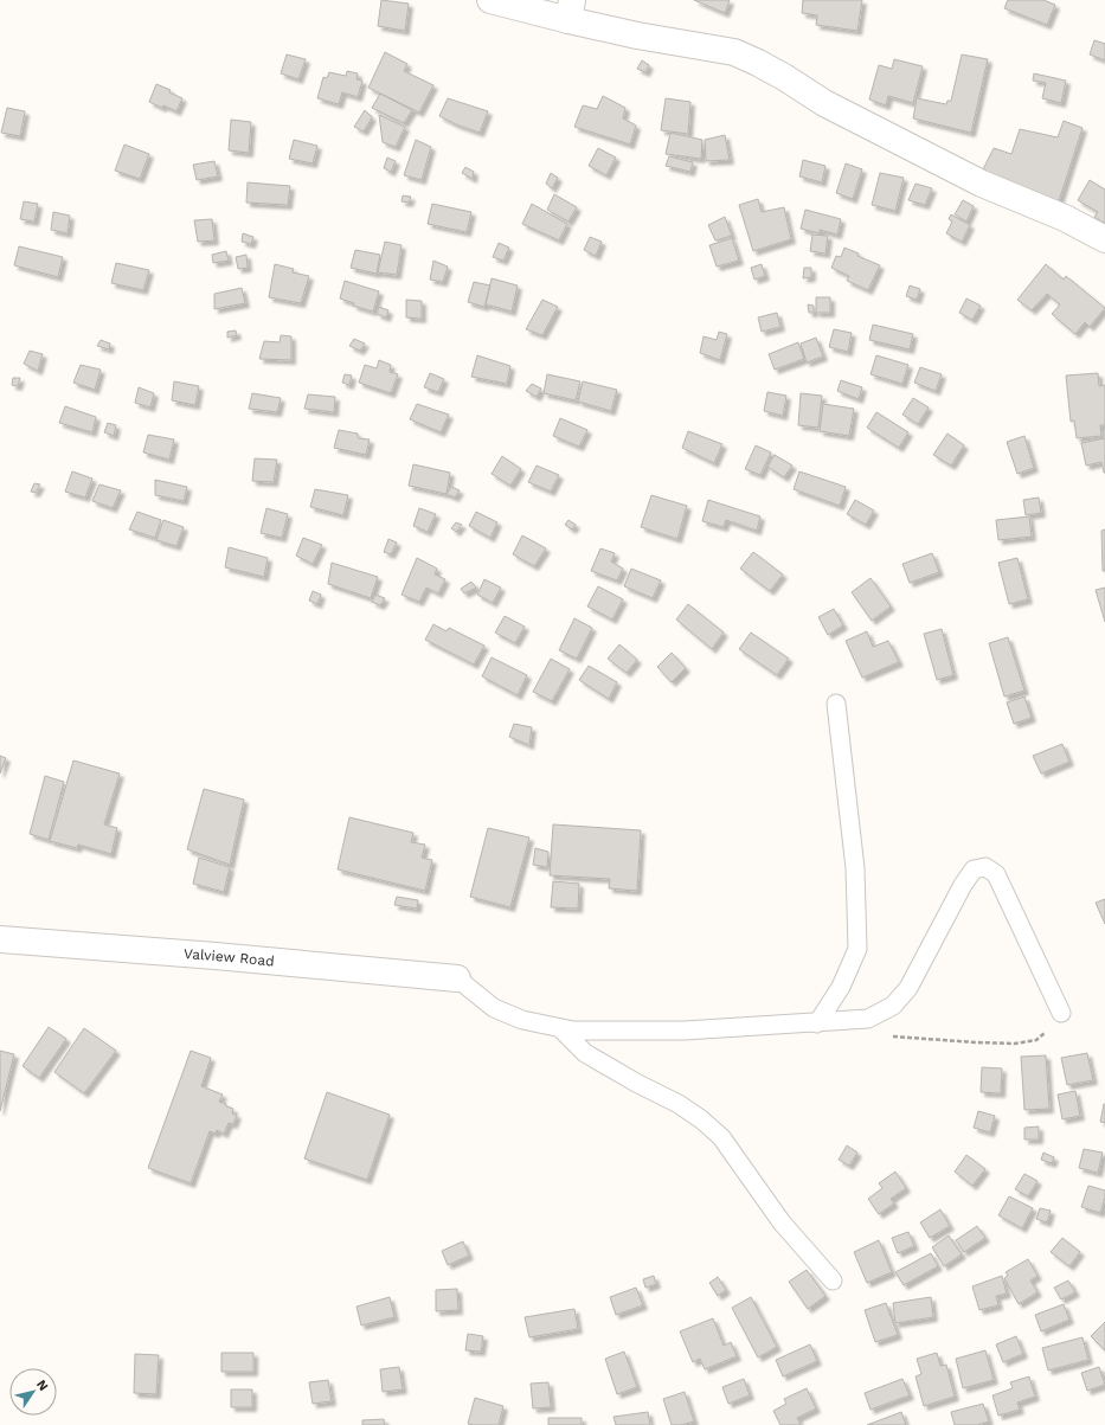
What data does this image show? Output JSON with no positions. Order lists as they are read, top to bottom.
{
  "streets": {
    "street": ["Valview Road"]
  },
  "north": "top right"
}
